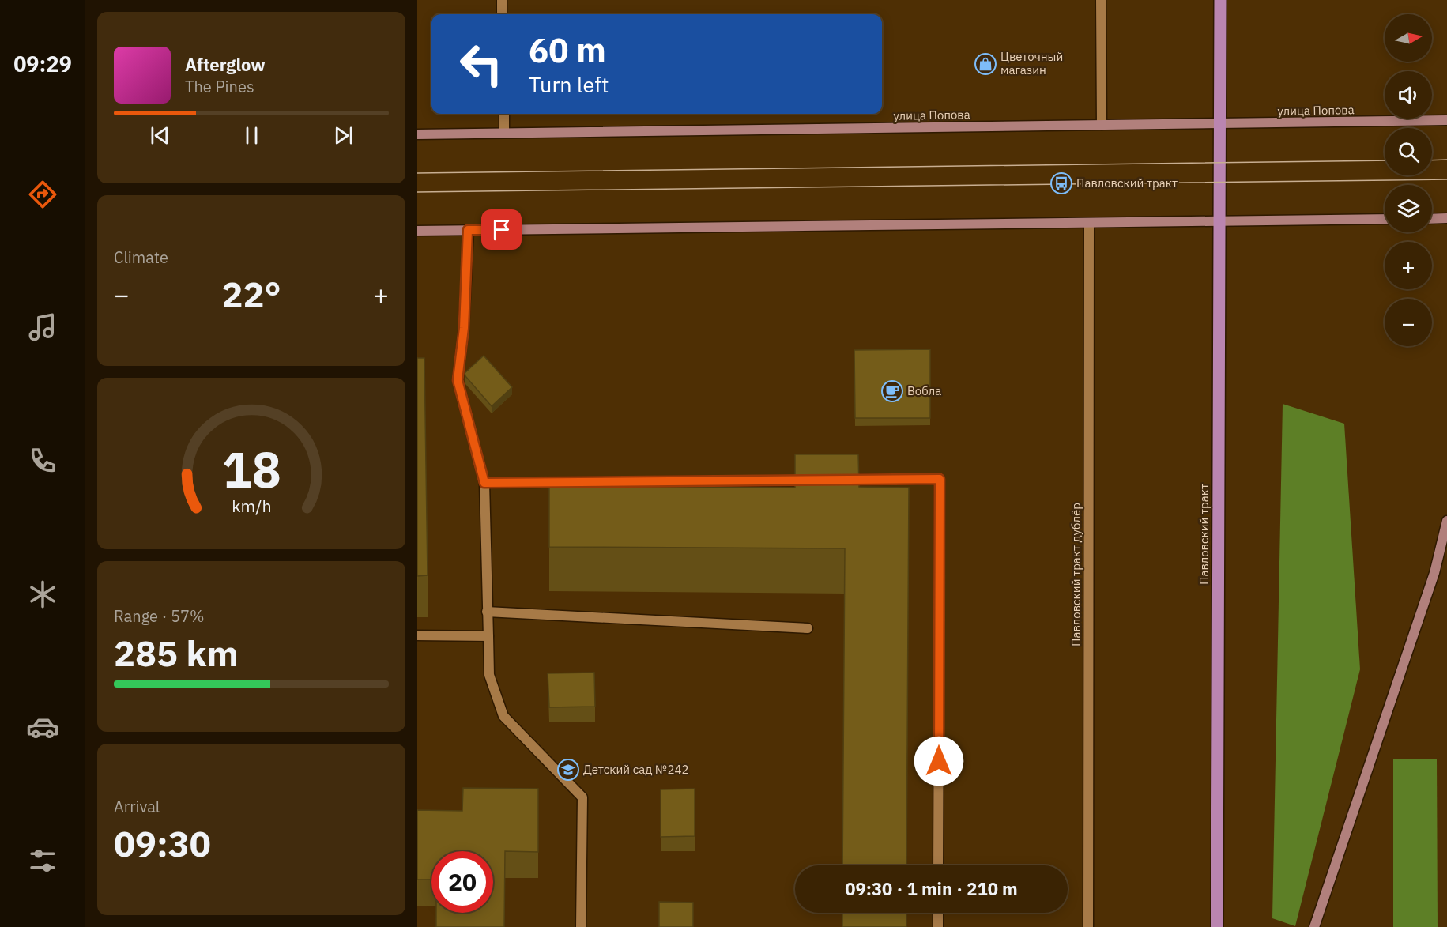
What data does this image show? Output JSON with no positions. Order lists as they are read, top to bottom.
{
  "streets": {
    "main road": ["улица Попова", "Павловский тракт"],
    "street": ["Павловский тракт дублёр"]
  },
  "crossings": [
    ["улица Попова", "Павловский тракт"]
  ],
  "places": {
    "shop": ["Цветочный магазин"],
    "bus stop": ["Павловский тракт"],
    "cafe": ["Вобла"],
    "school or university": ["Детский сад №242"]
  },
  "north": "right",
  "page": {
    "tabs": "09:29",
    "map_buttons": ["+", "−"],
    "turn": ["60 m", "Turn left"],
    "song": ["Afterglow", "The Pines"],
    "tile": [
      "Climate",
      ["Range · 57%", "285 km"],
      ["Arrival", "09:30"]
    ],
    "heat": ["−", "22°", "+"],
    "limit": "20",
    "trip": "09:30 · 1 min · 210 m",
    "gauge": ["18", "km/h"]
  }
}
